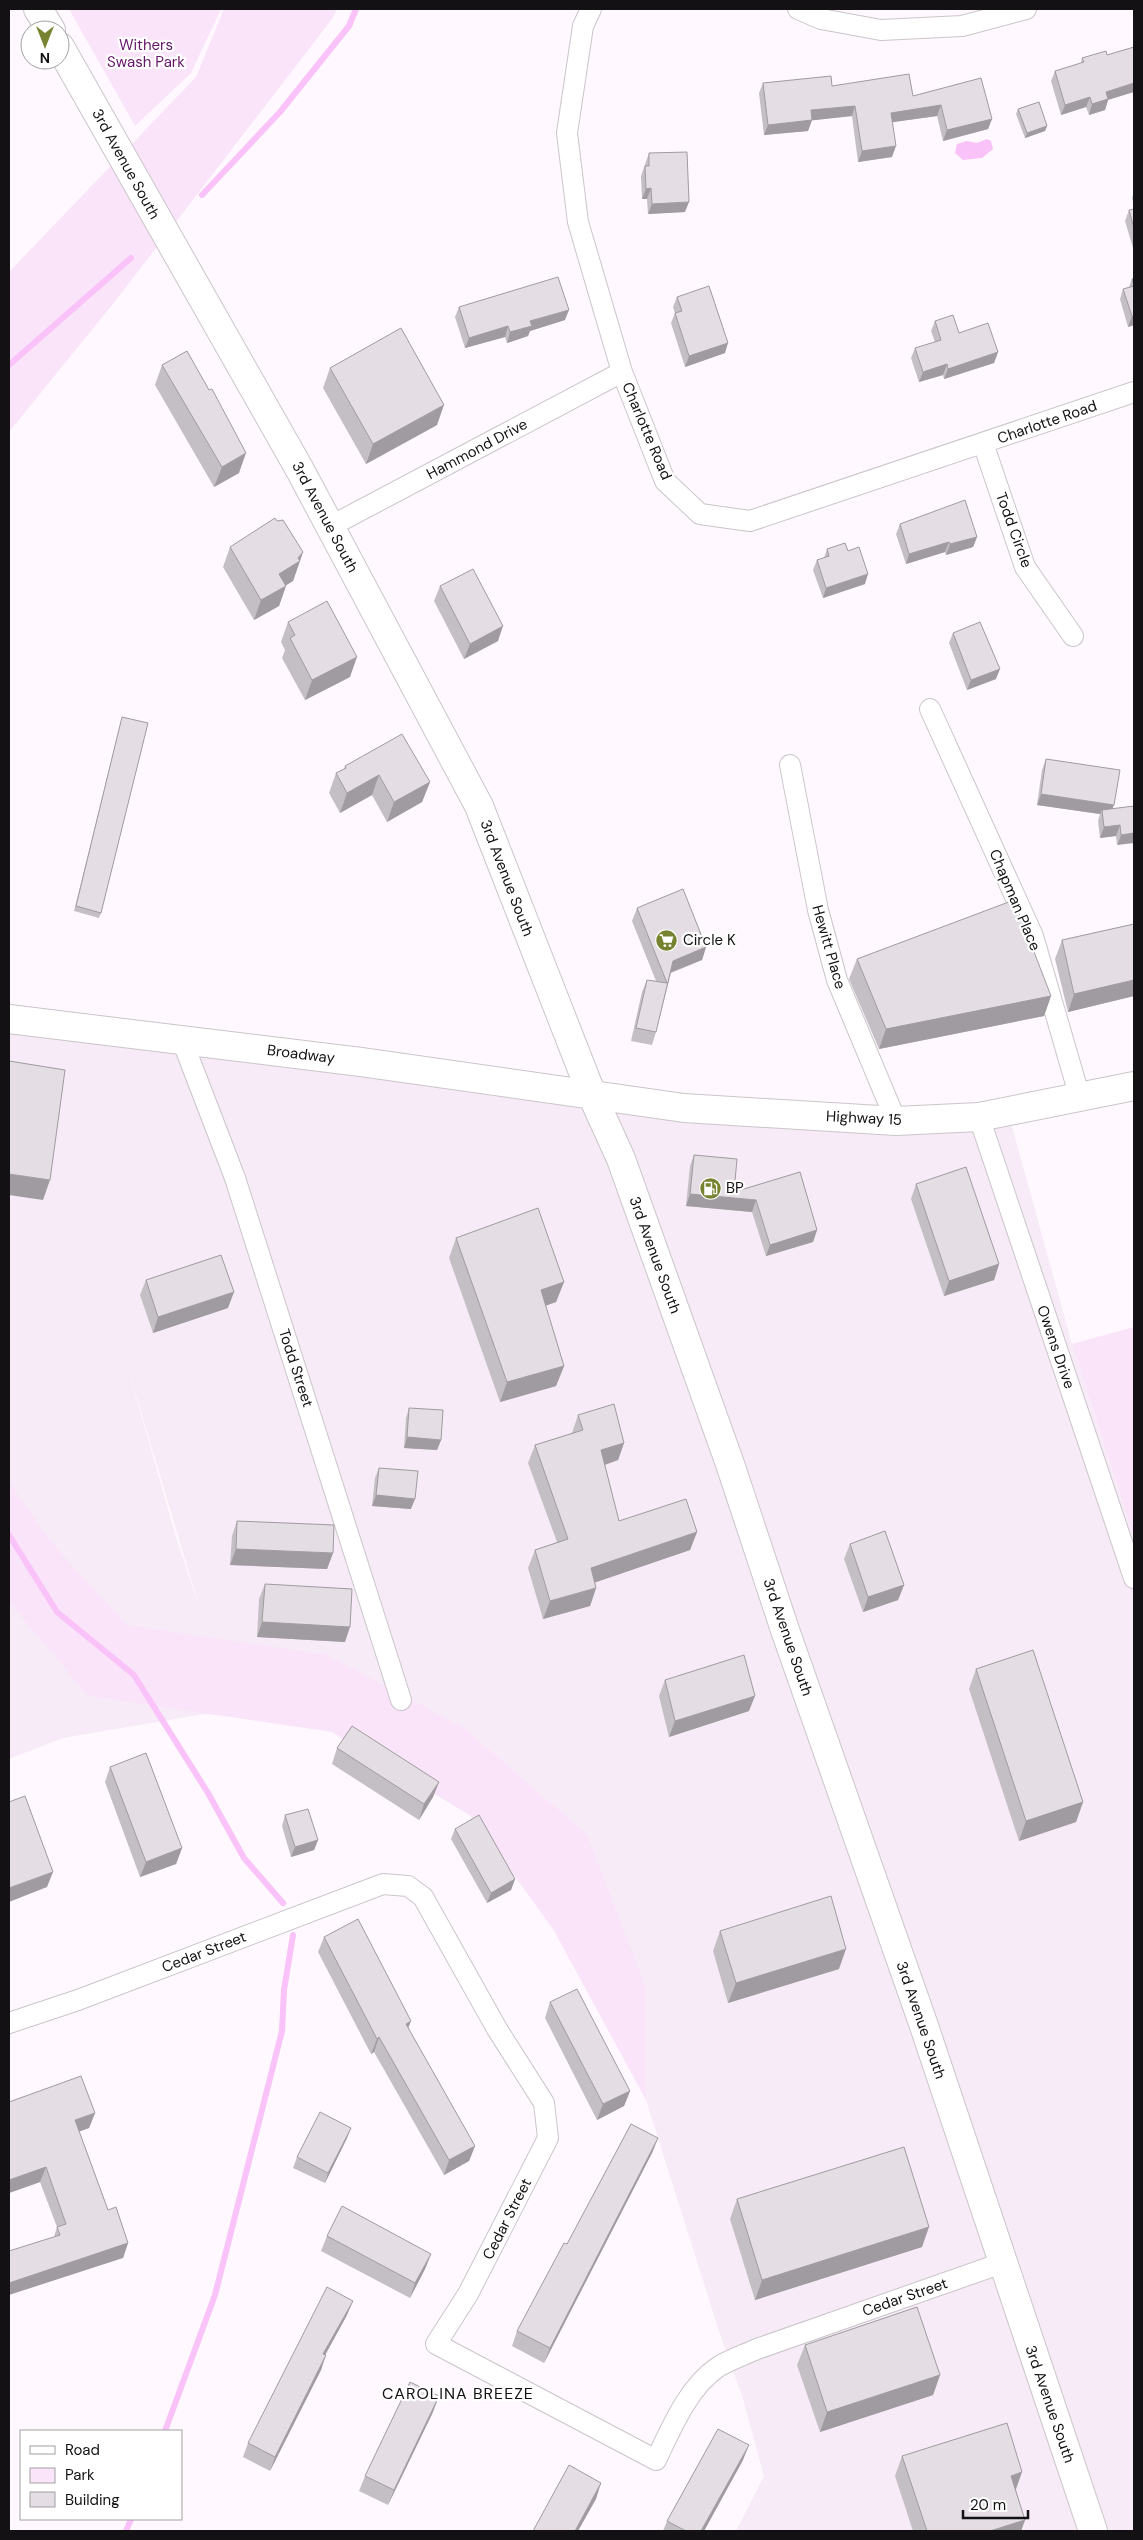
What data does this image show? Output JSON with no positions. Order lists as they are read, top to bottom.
{
  "streets": {
    "main road": ["3rd Avenue South", "Broadway", "Highway 15"],
    "street": [
      "Charlotte Road",
      "Hammond Drive",
      "Todd Circle",
      "Chapman Place",
      "Hewitt Place",
      "Owens Drive",
      "Todd Street",
      "Cedar Street"
    ]
  },
  "crossings": [
    ["3rd Avenue South", "Hammond Drive"],
    ["3rd Avenue South", "Broadway"],
    ["3rd Avenue South", "Highway 15"],
    ["3rd Avenue South", "Cedar Street"],
    ["Charlotte Road", "Hammond Drive"],
    ["Charlotte Road", "Todd Circle"],
    ["Chapman Place", "Highway 15"],
    ["Hewitt Place", "Highway 15"],
    ["Broadway", "Highway 15"],
    ["Broadway", "Todd Street"],
    ["Highway 15", "Owens Drive"]
  ],
  "districts": ["CAROLINA BREEZE"],
  "parks": ["Withers Swash Park"],
  "places": {
    "supermarket": ["Circle K"],
    "fuel station": ["BP"]
  },
  "legend": ["Road", "Park", "Building"],
  "scale_bar": "20 m",
  "north": "bottom"
}
